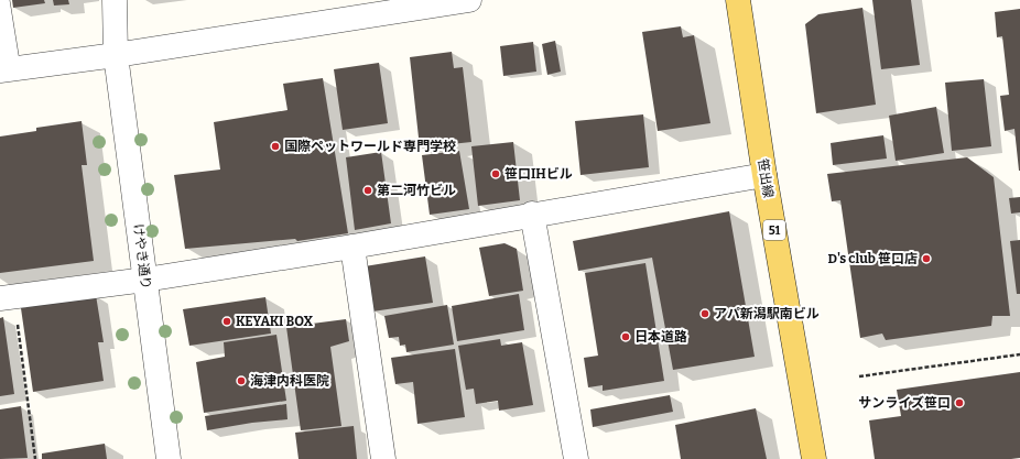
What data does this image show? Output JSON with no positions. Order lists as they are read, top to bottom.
{
  "streets": {
    "main road": ["笹出線", "51"],
    "street": ["けやき通り"]
  },
  "places": [
    "国際ペットワールド専門学校",
    "笹口IHビル",
    "第二河竹ビル",
    "D's club 笹口店",
    "アパ新潟駅南ビル",
    "KEYAKI BOX",
    "日本道路",
    "海津内科医院",
    "サンライズ笹口"
  ]
}
